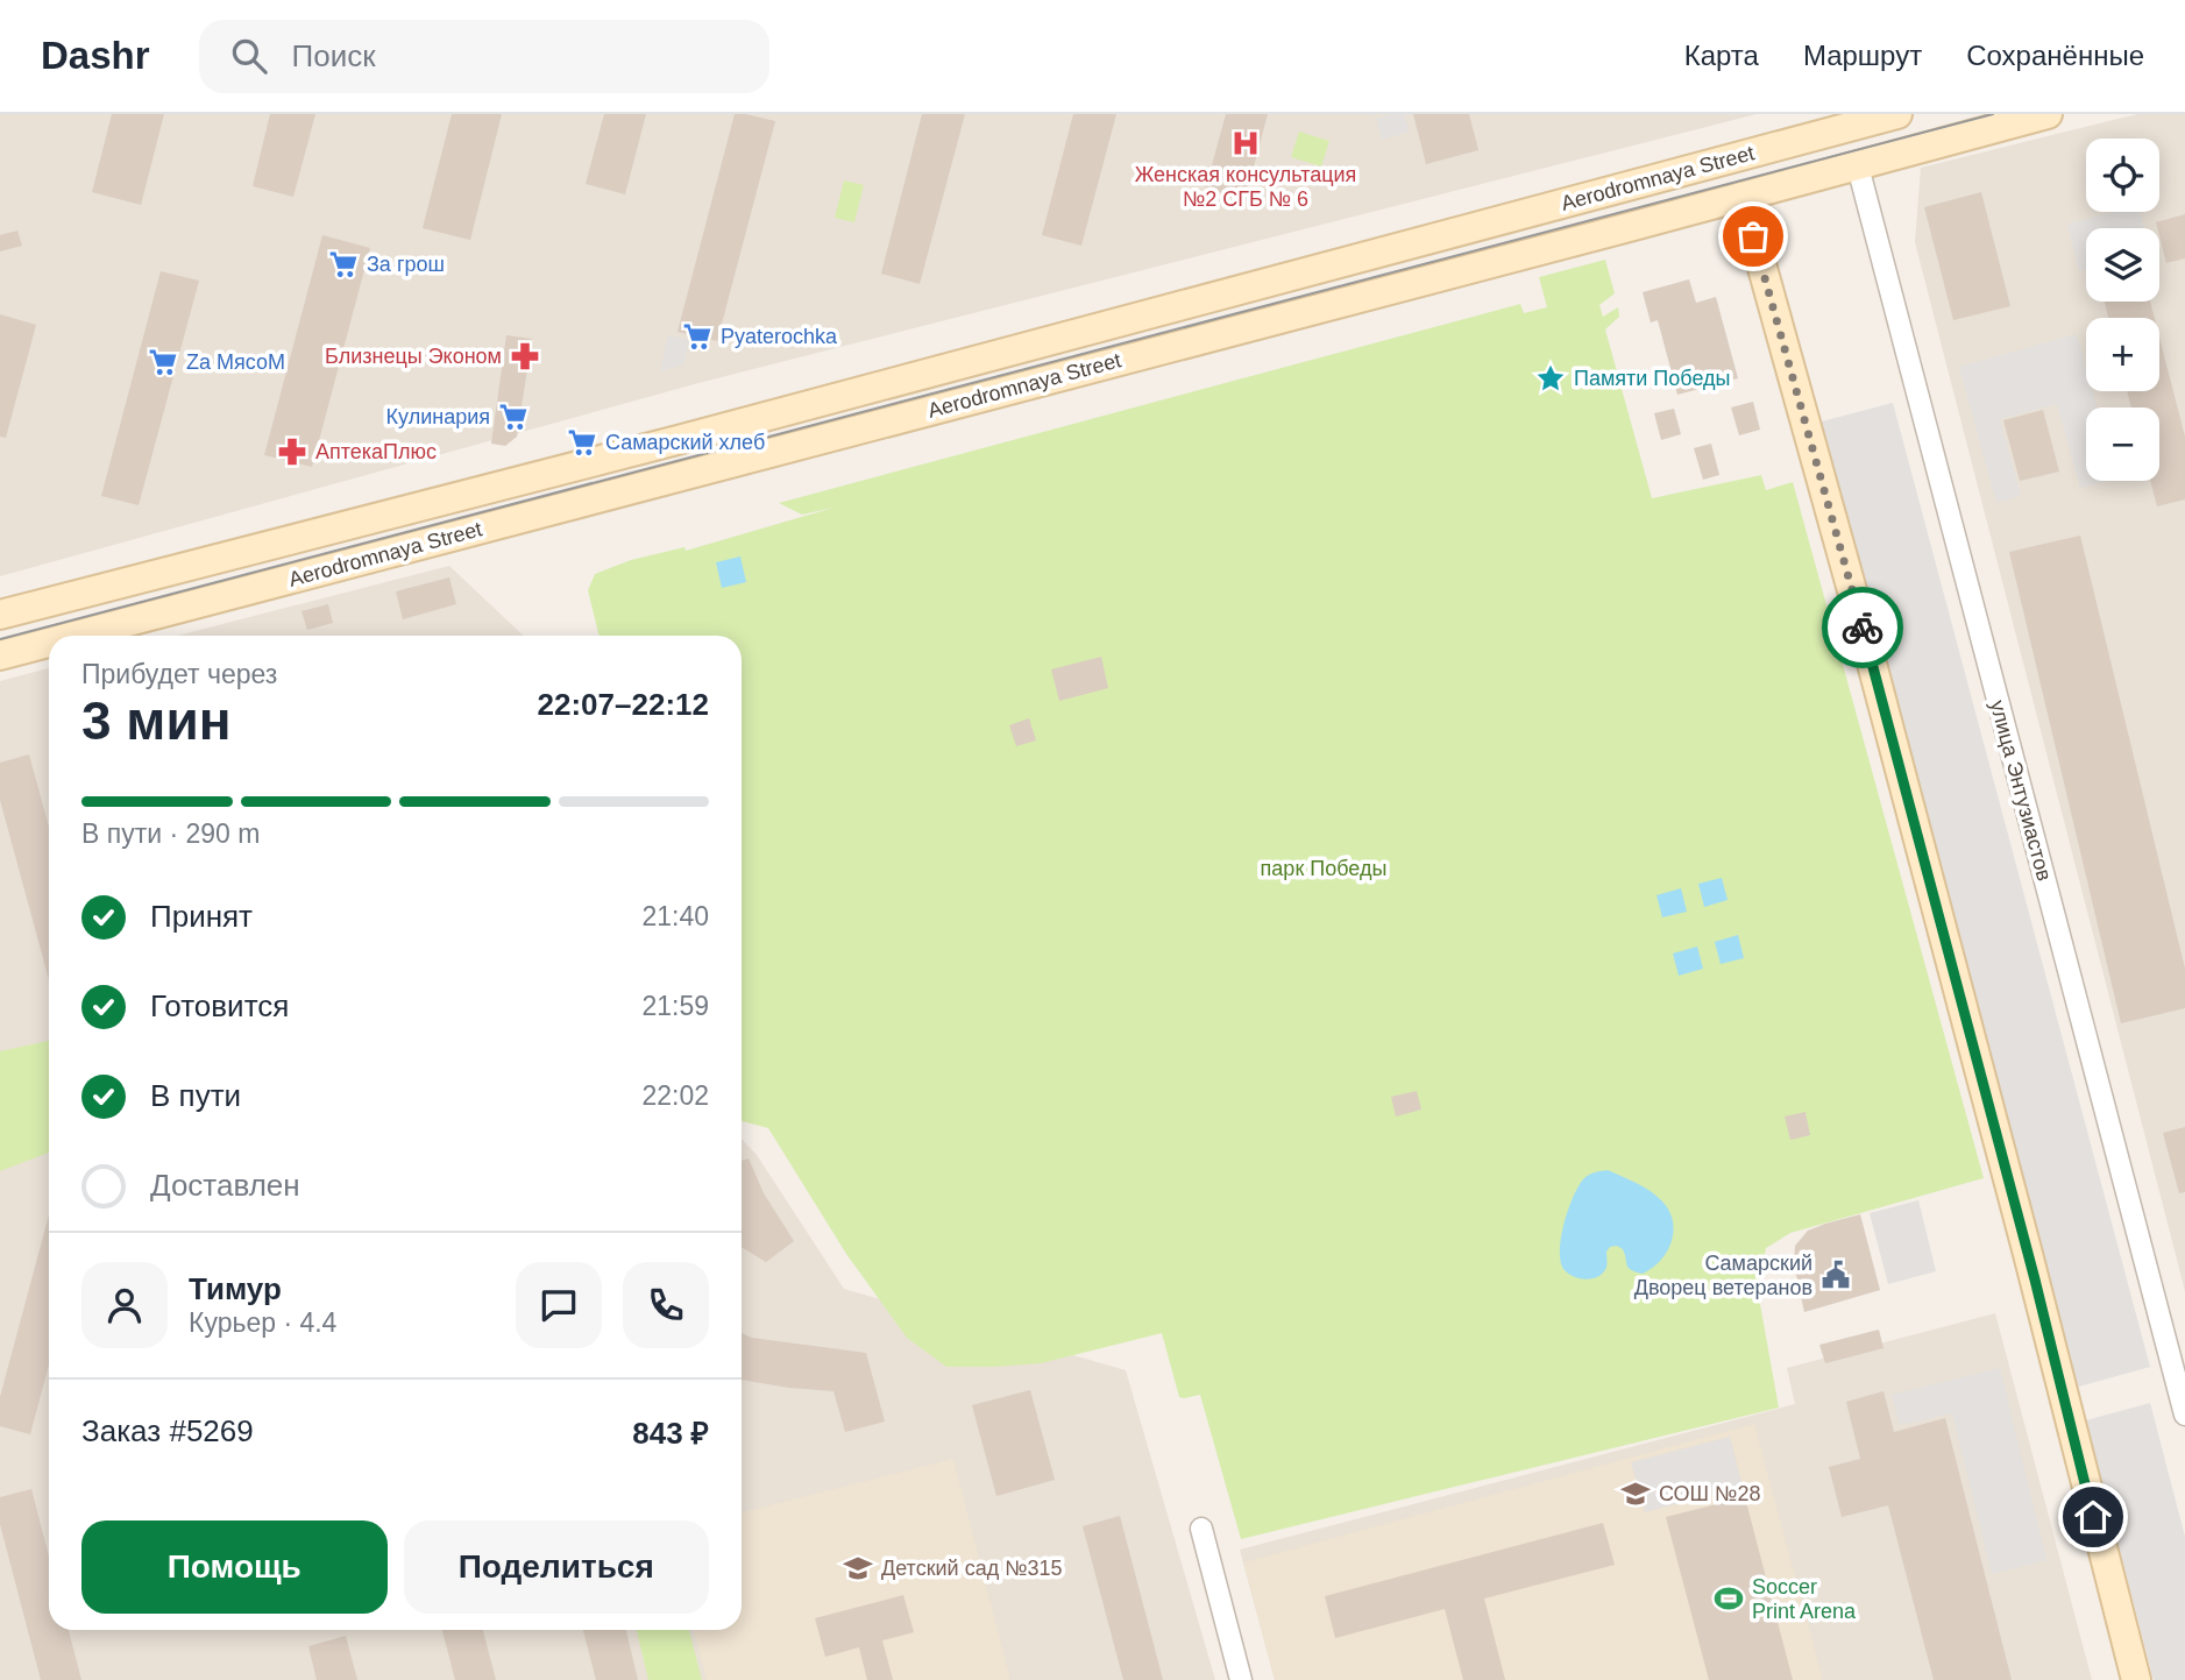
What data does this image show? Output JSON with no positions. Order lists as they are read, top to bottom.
{
  "streets": {
    "main road": ["Aerodromnaya Street"],
    "street": ["улица Энтузиастов"]
  },
  "crossings": [
    ["Aerodromnaya Street", "улица Энтузиастов"]
  ],
  "parks": ["парк Победы"],
  "places": {
    "hospital": ["Женская консультация №2 СГБ № 6"],
    "supermarket": [
      "За грош",
      "Pyaterochka",
      "Za МясоМ",
      "Кулинария",
      "Самарский хлеб"
    ],
    "pharmacy": ["Близнецы Эконом", "АптекаПлюс"],
    "place": ["Памяти Победы"],
    "public building": ["Самарский Дворец ветеранов"],
    "school or university": ["СОШ №28", "Детский сад №315"],
    "sports": ["Soccer Print Arena"]
  },
  "page": {
    "header": "Dashr",
    "search": "Поиск",
    "nav": ["Карта", "Маршрут", "Сохранённые"],
    "map_buttons": ["+", "−"],
    "heading": ["3 мин", "Прибудет через", "22:07–22:12"],
    "panel": [
      "Тимур",
      "Курьер · 4.4",
      "Заказ #5269",
      "843 ₽"
    ],
    "bar": "В пути · 290 m",
    "list": [
      ["Принят", "21:40"],
      ["Готовится", "21:59"],
      ["В пути", "22:02"],
      "Доставлен"
    ],
    "buttons": ["Помощь", "Поделиться"]
  }
}
